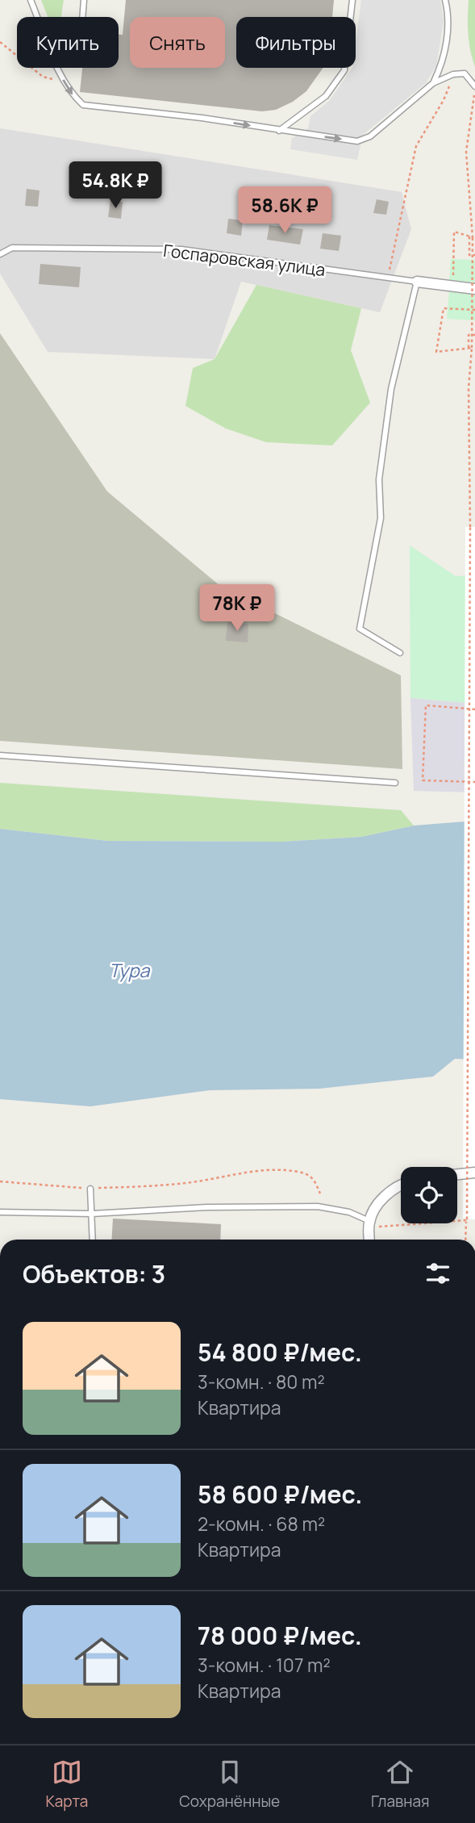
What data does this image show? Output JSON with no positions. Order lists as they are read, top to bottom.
{
  "streets": {
    "street": ["Госпаровская улица"]
  },
  "water": ["Тура"],
  "page": {
    "chip": ["Купить", "Снять", "Фильтры"],
    "price": ["54.8K ₽", "58.6K ₽", "78K ₽"],
    "heading": "Объектов: 3",
    "list": [
      {
        "name": "54 800 ₽/мес.",
        "note": "3-комн. · 80 m² · Квартира"
      },
      {
        "name": "58 600 ₽/мес.",
        "note": "2-комн. · 68 m² · Квартира"
      },
      {
        "name": "78 000 ₽/мес.",
        "note": "3-комн. · 107 m² · Квартира"
      }
    ],
    "tabs": ["Карта", "Сохранённые", "Главная"]
  }
}
